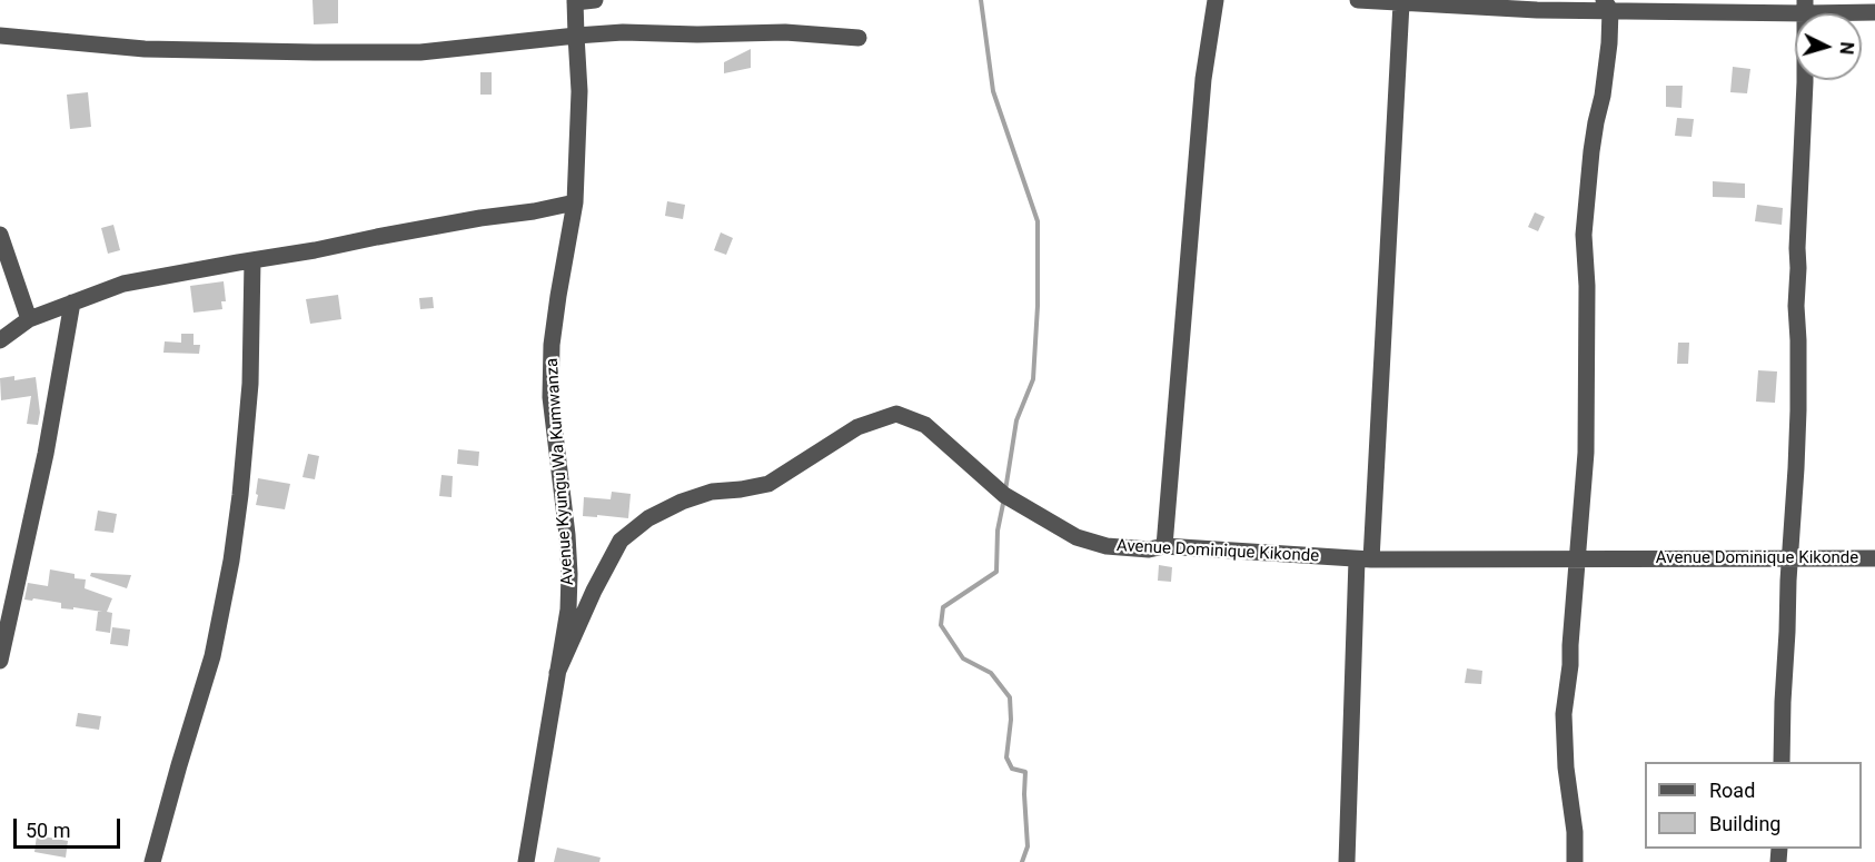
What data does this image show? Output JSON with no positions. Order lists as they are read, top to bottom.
{
  "streets": {
    "street": ["Avenue Kyungu Wa Kumwanza", "Avenue Dominique Kikonde"]
  },
  "crossings": [
    ["Avenue Kyungu Wa Kumwanza", "Avenue Dominique Kikonde"]
  ],
  "legend": ["Road", "Building"],
  "scale_bar": "50 m",
  "north": "right"
}
